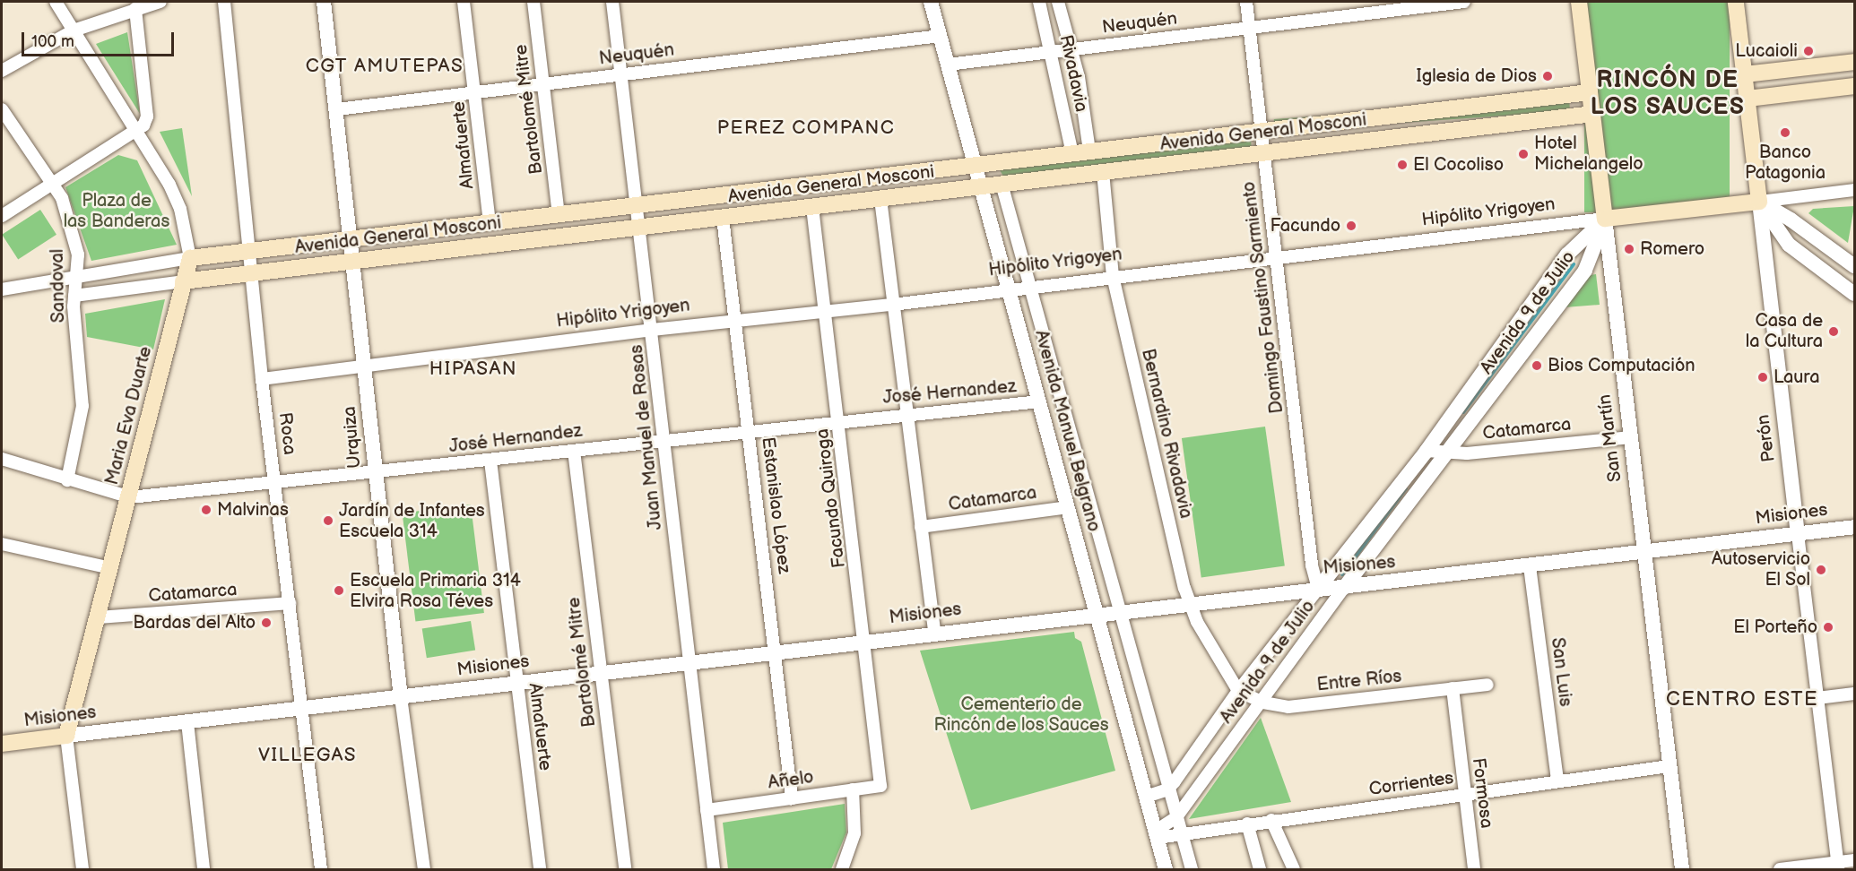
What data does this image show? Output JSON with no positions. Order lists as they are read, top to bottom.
{
  "streets": {
    "main road": [
      "Avenida General Mosconi",
      "Hipólito Yrigoyen",
      "Maria Eva Duarte",
      "San Martín",
      "Perón",
      "Misiones"
    ],
    "street": [
      "Neuquén",
      "Rivadavia",
      "Bartolomé Mitre",
      "Almafuerte",
      "Sandoval",
      "Domingo Faustino Sarmiento",
      "Avenida 9 de Julio",
      "José Hernandez",
      "Catamarca",
      "Avenida Manuel Belgrano",
      "Roca",
      "Bernardino Rivadavia",
      "Urquiza",
      "Juan Manuel de Rosas",
      "Facundo Quiroga",
      "Estanislao López",
      "San Luis",
      "Entre Ríos",
      "Añelo",
      "Corrientes",
      "Formosa"
    ]
  },
  "crossings": [
    ["Neuquén", "Rivadavia"],
    ["Neuquén", "Bartolomé Mitre"],
    ["Neuquén", "Almafuerte"],
    ["Neuquén", "Domingo Faustino Sarmiento"],
    ["Neuquén", "Avenida Manuel Belgrano"],
    ["Neuquén", "Urquiza"],
    ["Neuquén", "Juan Manuel de Rosas"],
    ["Rivadavia", "Avenida General Mosconi"],
    ["Bartolomé Mitre", "Avenida General Mosconi"],
    ["Bartolomé Mitre", "José Hernandez"],
    ["Bartolomé Mitre", "Misiones"],
    ["Avenida General Mosconi", "Almafuerte"],
    ["Avenida General Mosconi", "Sandoval"],
    ["Avenida General Mosconi", "Domingo Faustino Sarmiento"],
    ["Avenida General Mosconi", "Maria Eva Duarte"],
    ["Avenida General Mosconi", "Avenida Manuel Belgrano"],
    ["Avenida General Mosconi", "Roca"],
    ["Avenida General Mosconi", "Bernardino Rivadavia"],
    ["Avenida General Mosconi", "Urquiza"],
    ["Avenida General Mosconi", "Juan Manuel de Rosas"],
    ["Avenida General Mosconi", "San Martín"],
    ["Avenida General Mosconi", "Facundo Quiroga"],
    ["Avenida General Mosconi", "Estanislao López"],
    ["Almafuerte", "José Hernandez"],
    ["Almafuerte", "Misiones"],
    ["Hipólito Yrigoyen", "Domingo Faustino Sarmiento"],
    ["Hipólito Yrigoyen", "Avenida 9 de Julio"],
    ["Hipólito Yrigoyen", "Avenida Manuel Belgrano"],
    ["Hipólito Yrigoyen", "Roca"],
    ["Hipólito Yrigoyen", "Bernardino Rivadavia"],
    ["Hipólito Yrigoyen", "Urquiza"],
    ["Hipólito Yrigoyen", "Juan Manuel de Rosas"],
    ["Hipólito Yrigoyen", "San Martín"],
    ["Hipólito Yrigoyen", "Perón"],
    ["Hipólito Yrigoyen", "Facundo Quiroga"],
    ["Hipólito Yrigoyen", "Estanislao López"],
    ["Sandoval", "José Hernandez"],
    ["Domingo Faustino Sarmiento", "Avenida 9 de Julio"],
    ["Domingo Faustino Sarmiento", "Misiones"],
    ["Avenida 9 de Julio", "Catamarca"],
    ["Avenida 9 de Julio", "Avenida Manuel Belgrano"],
    ["Avenida 9 de Julio", "Bernardino Rivadavia"],
    ["Avenida 9 de Julio", "San Martín"],
    ["Avenida 9 de Julio", "Misiones"],
    ["Avenida 9 de Julio", "Entre Ríos"],
    ["Avenida 9 de Julio", "Corrientes"],
    ["José Hernandez", "Maria Eva Duarte"],
    ["José Hernandez", "Avenida Manuel Belgrano"],
    ["José Hernandez", "Roca"],
    ["José Hernandez", "Urquiza"],
    ["José Hernandez", "Juan Manuel de Rosas"],
    ["José Hernandez", "Facundo Quiroga"],
    ["José Hernandez", "Estanislao López"],
    ["Maria Eva Duarte", "Catamarca"],
    ["Maria Eva Duarte", "Misiones"],
    ["Catamarca", "Avenida Manuel Belgrano"],
    ["Catamarca", "Roca"],
    ["Catamarca", "San Martín"],
    ["Avenida Manuel Belgrano", "Misiones"],
    ["Avenida Manuel Belgrano", "Corrientes"],
    ["Roca", "Misiones"],
    ["Bernardino Rivadavia", "Misiones"],
    ["Bernardino Rivadavia", "Entre Ríos"],
    ["Urquiza", "Misiones"],
    ["Juan Manuel de Rosas", "Misiones"],
    ["Juan Manuel de Rosas", "Añelo"],
    ["San Martín", "Misiones"],
    ["San Martín", "Corrientes"],
    ["Perón", "Misiones"],
    ["Facundo Quiroga", "Misiones"],
    ["Facundo Quiroga", "Añelo"],
    ["Estanislao López", "Misiones"],
    ["Estanislao López", "Añelo"],
    ["Misiones", "San Luis"],
    ["San Luis", "Corrientes"],
    ["Entre Ríos", "Formosa"],
    ["Corrientes", "Formosa"]
  ],
  "districts": [
    "CGT AMUTEPAS",
    "RINCÓN DE LOS SAUCES",
    "PEREZ COMPANC",
    "HIPASAN",
    "CENTRO ESTE",
    "VILLEGAS"
  ],
  "parks": ["Plaza de las Banderas", "Cementerio de Rincón de los Sauces"],
  "places": [
    "Lucaioli",
    "Iglesia de Dios",
    "Banco Patagonia",
    "Hotel Michelangelo",
    "El Cocoliso",
    "Facundo",
    "Romero",
    "Casa de la Cultura",
    "Bios Computación",
    "Laura",
    "Malvinas",
    "Jardín de Infantes Escuela 314",
    "Autoservicio El Sol",
    "Escuela Primaria 314 Elvira Rosa Téves",
    "Bardas del Alto",
    "El Porteño"
  ],
  "scale_bar": "100 m"
}
